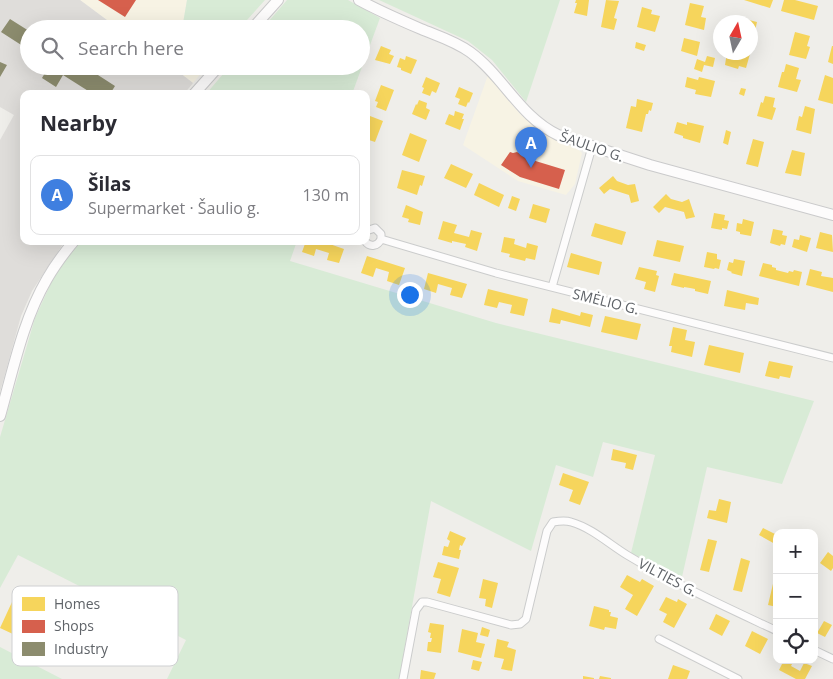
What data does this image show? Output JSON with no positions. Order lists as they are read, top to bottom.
{
  "streets": {
    "street": ["ŠAULIO G.", "SMĖLIO G.", "VILTIES G."]
  },
  "legend": ["Homes", "Shops", "Industry"],
  "north": "top",
  "page": {
    "search": "Search here",
    "heading": "Nearby",
    "pins": "A",
    "list": [
      {
        "mark": "A",
        "name": "Šilas",
        "note": "Supermarket · Šaulio g.",
        "value": "130 m"
      }
    ],
    "map_buttons": ["+", "−"]
  }
}
